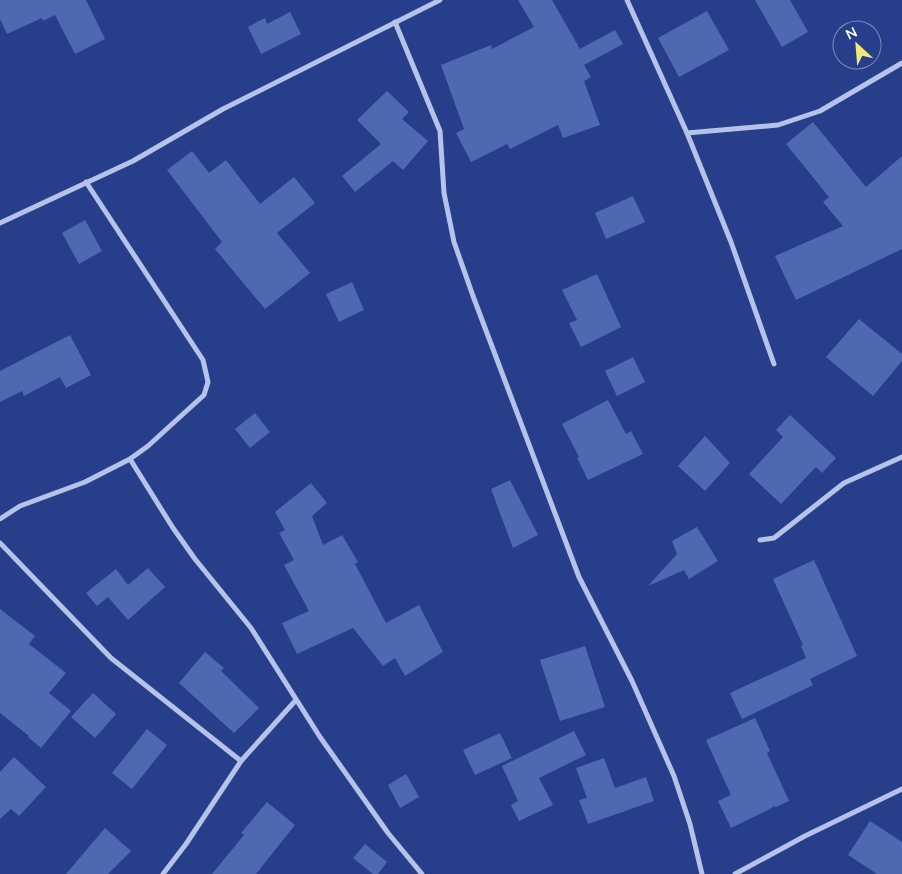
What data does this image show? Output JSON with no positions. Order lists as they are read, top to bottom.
{
  "north": "top left"
}
